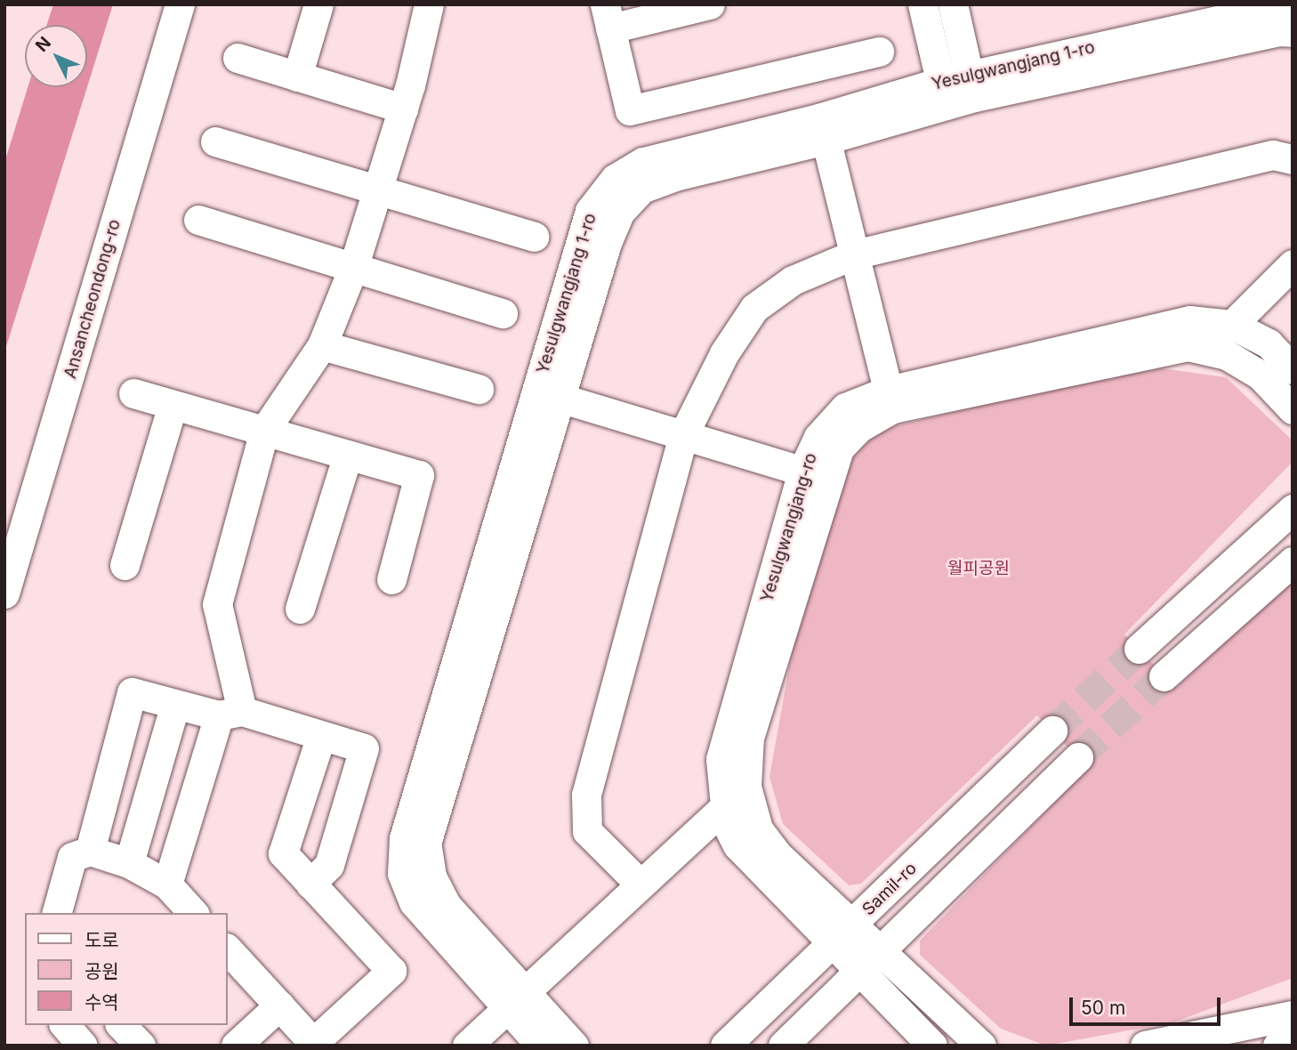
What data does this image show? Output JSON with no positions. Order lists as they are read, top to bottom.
{
  "streets": {
    "street": [
      "Yesulgwangjang 1-ro",
      "Ansancheondong-ro",
      "Yesulgwangjang-ro",
      "Samil-ro"
    ]
  },
  "crossings": [
    ["Yesulgwangjang-ro", "Samil-ro"]
  ],
  "parks": ["월피공원"],
  "legend": ["도로", "공원", "수역"],
  "scale_bar": "50 m",
  "north": "top left"
}
